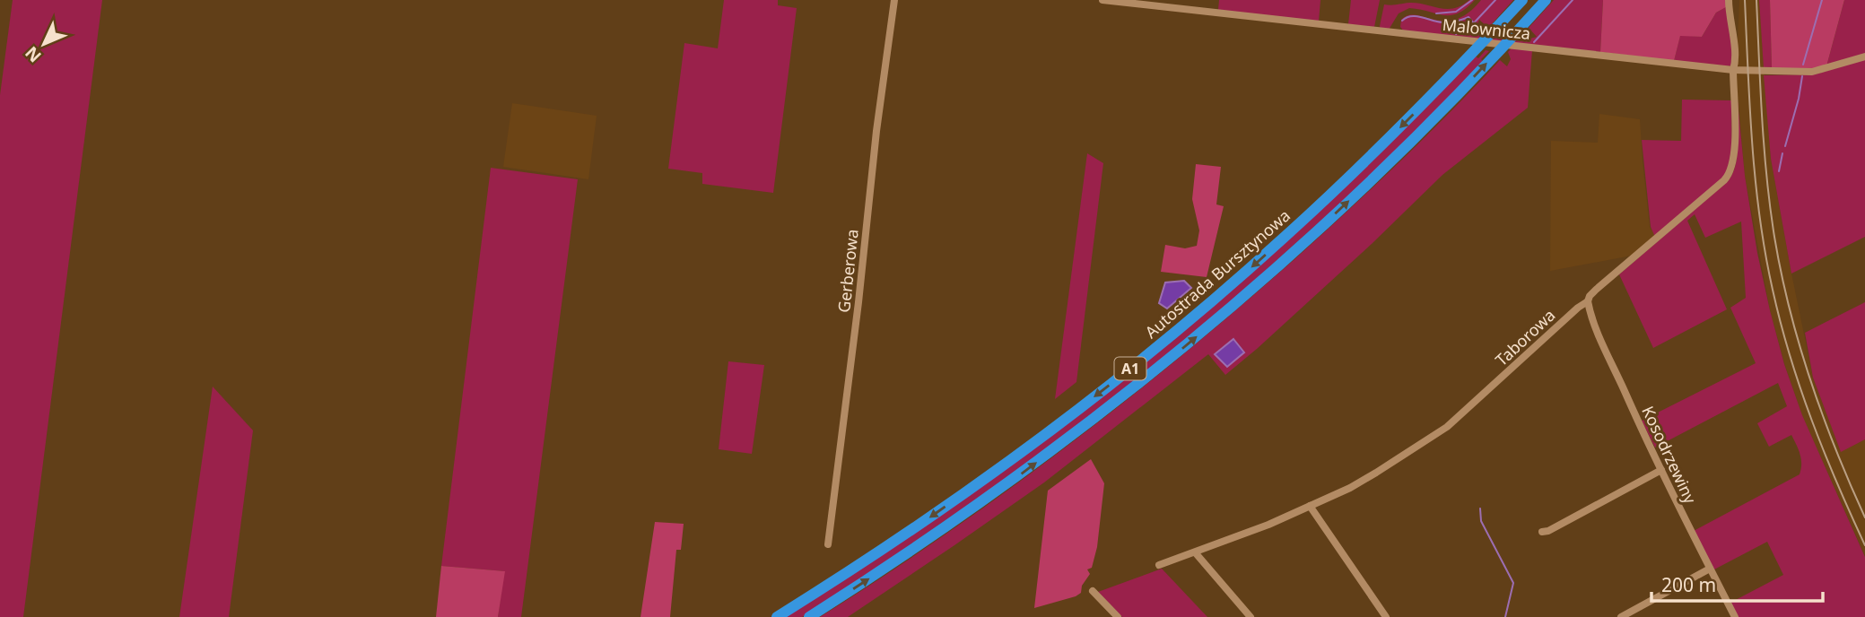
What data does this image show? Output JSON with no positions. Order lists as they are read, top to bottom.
{
  "streets": {
    "highway": ["Autostrada Bursztynowa", "A1"],
    "street": [
      "Malownicza",
      "Gerberowa",
      "Taborowa",
      "Kosodrzewiny"
    ]
  },
  "crossings": [
    ["Malownicza", "Taborowa"],
    ["Taborowa", "Kosodrzewiny"]
  ],
  "scale_bar": "200 m",
  "north": "bottom left"
}
